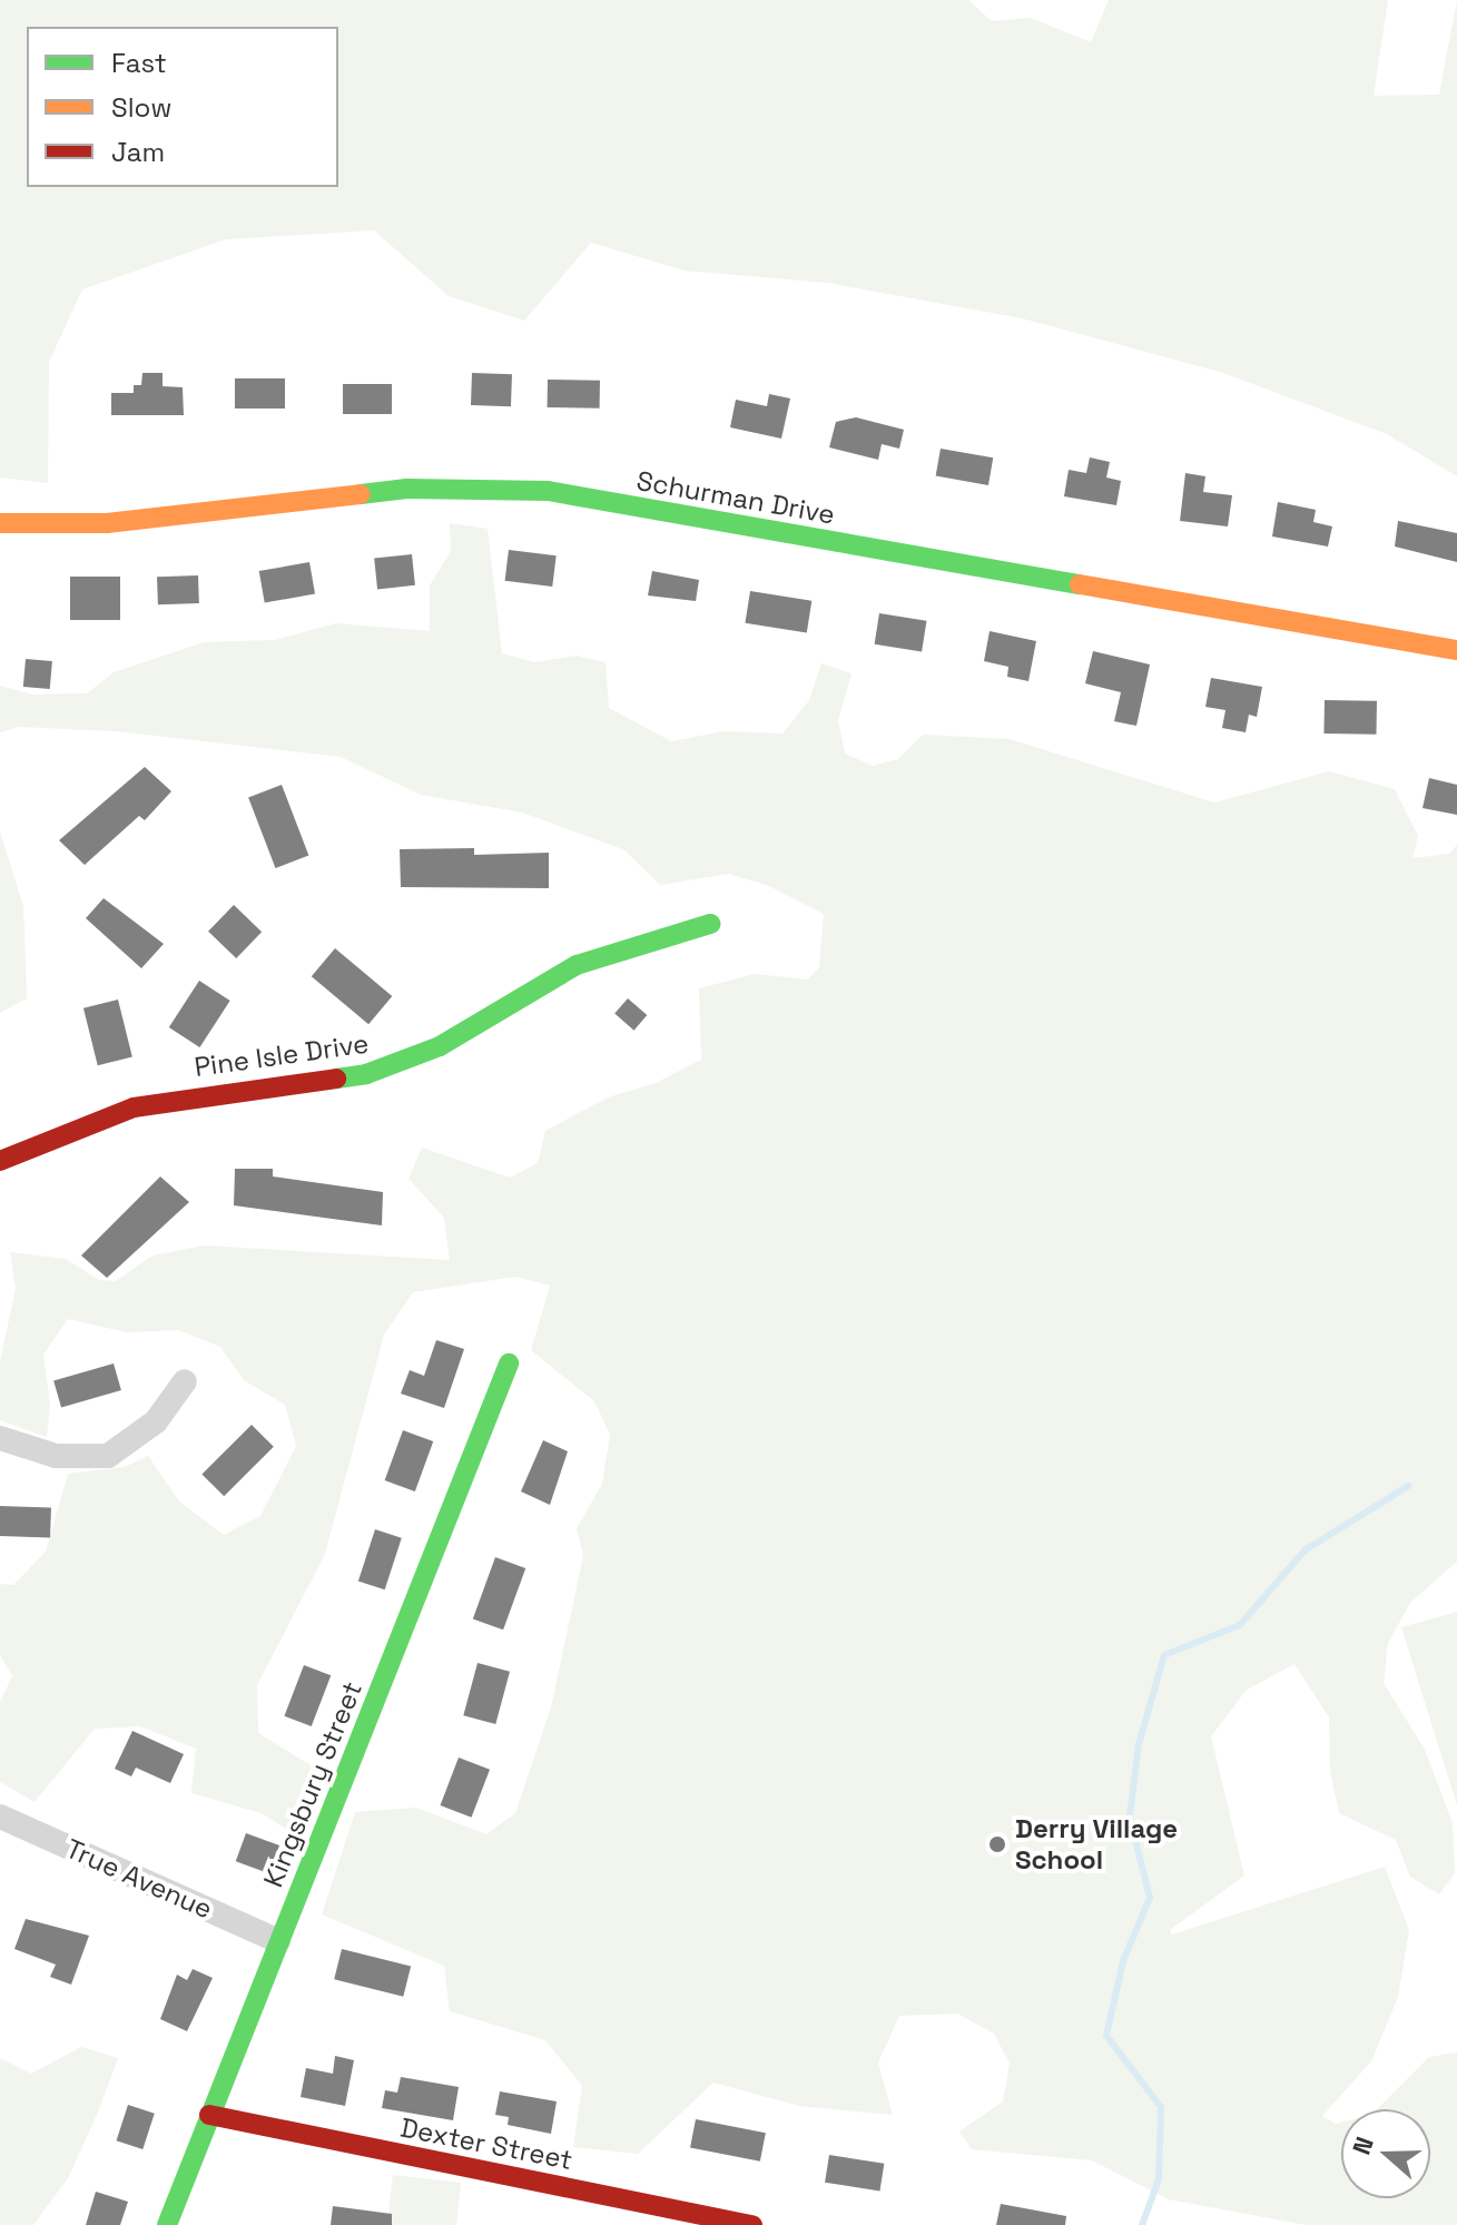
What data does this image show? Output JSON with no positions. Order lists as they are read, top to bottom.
{
  "streets": {
    "street": [
      "Schurman Drive",
      "Pine Isle Drive",
      "Kingsbury Street",
      "True Avenue",
      "Dexter Street"
    ]
  },
  "crossings": [
    ["Kingsbury Street", "True Avenue"],
    ["Kingsbury Street", "Dexter Street"]
  ],
  "places": ["Derry Village School"],
  "legend": ["Fast", "Slow", "Jam"],
  "north": "left"
}
